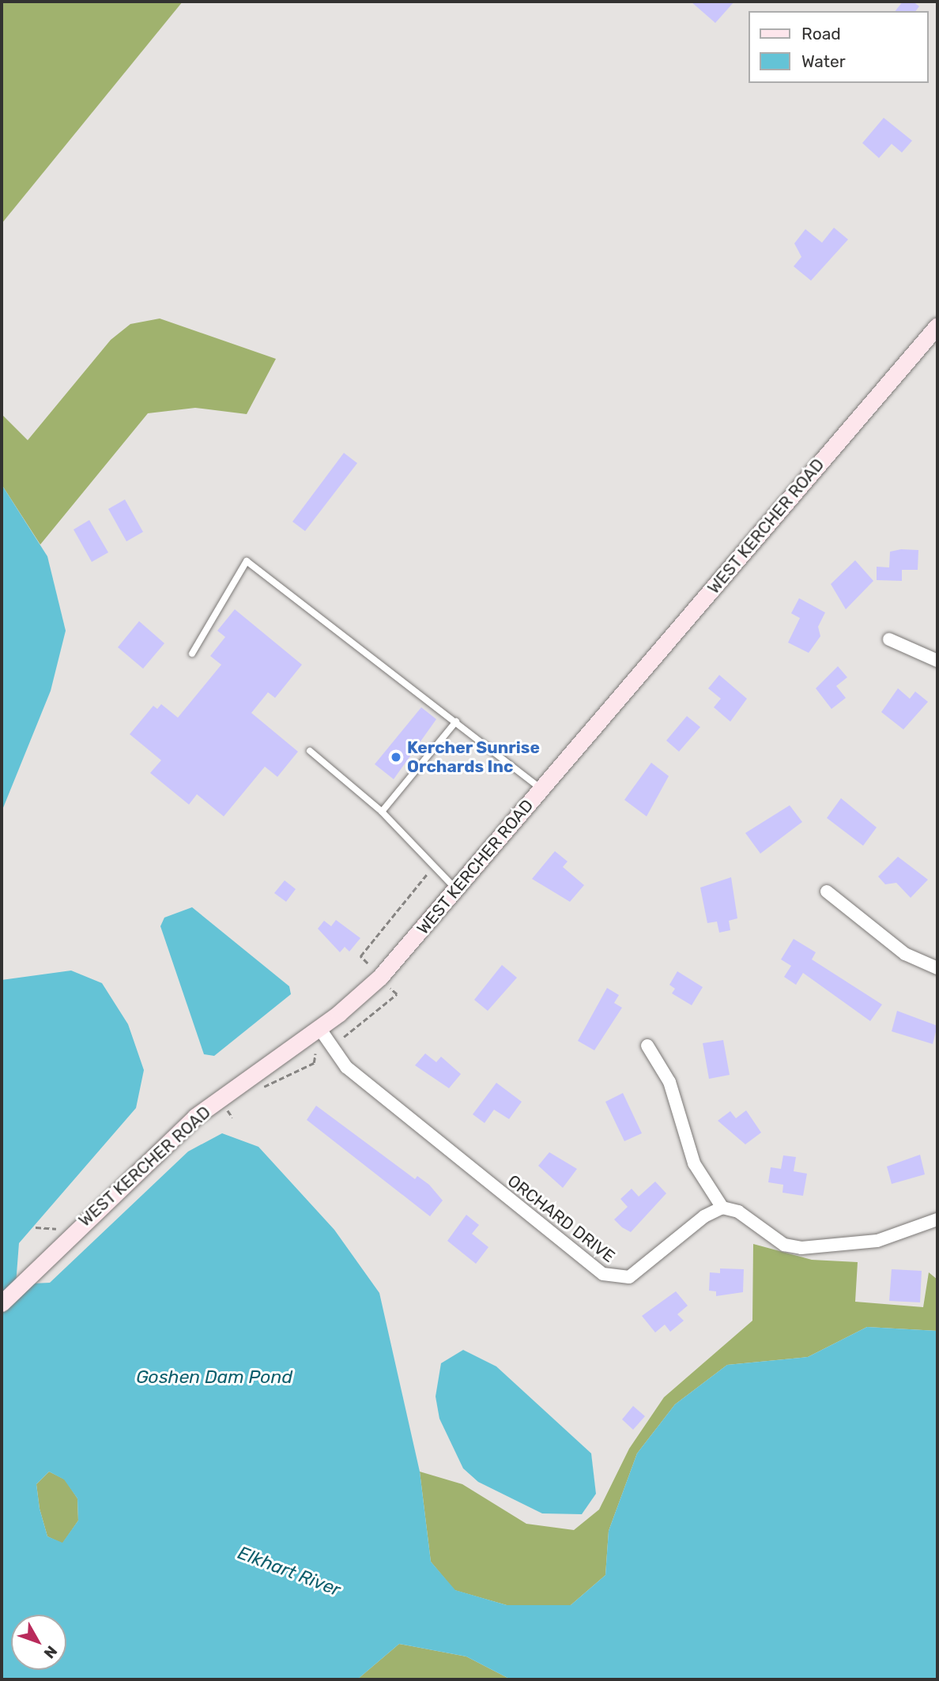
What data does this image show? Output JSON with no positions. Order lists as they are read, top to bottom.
{
  "streets": {
    "main road": ["WEST KERCHER ROAD"],
    "street": ["ORCHARD DRIVE"]
  },
  "crossings": [
    ["WEST KERCHER ROAD", "ORCHARD DRIVE"]
  ],
  "water": ["Goshen Dam Pond", "Elkhart River"],
  "places": ["Kercher Sunrise Orchards Inc"],
  "legend": ["Road", "Water"],
  "north": "bottom right"
}
